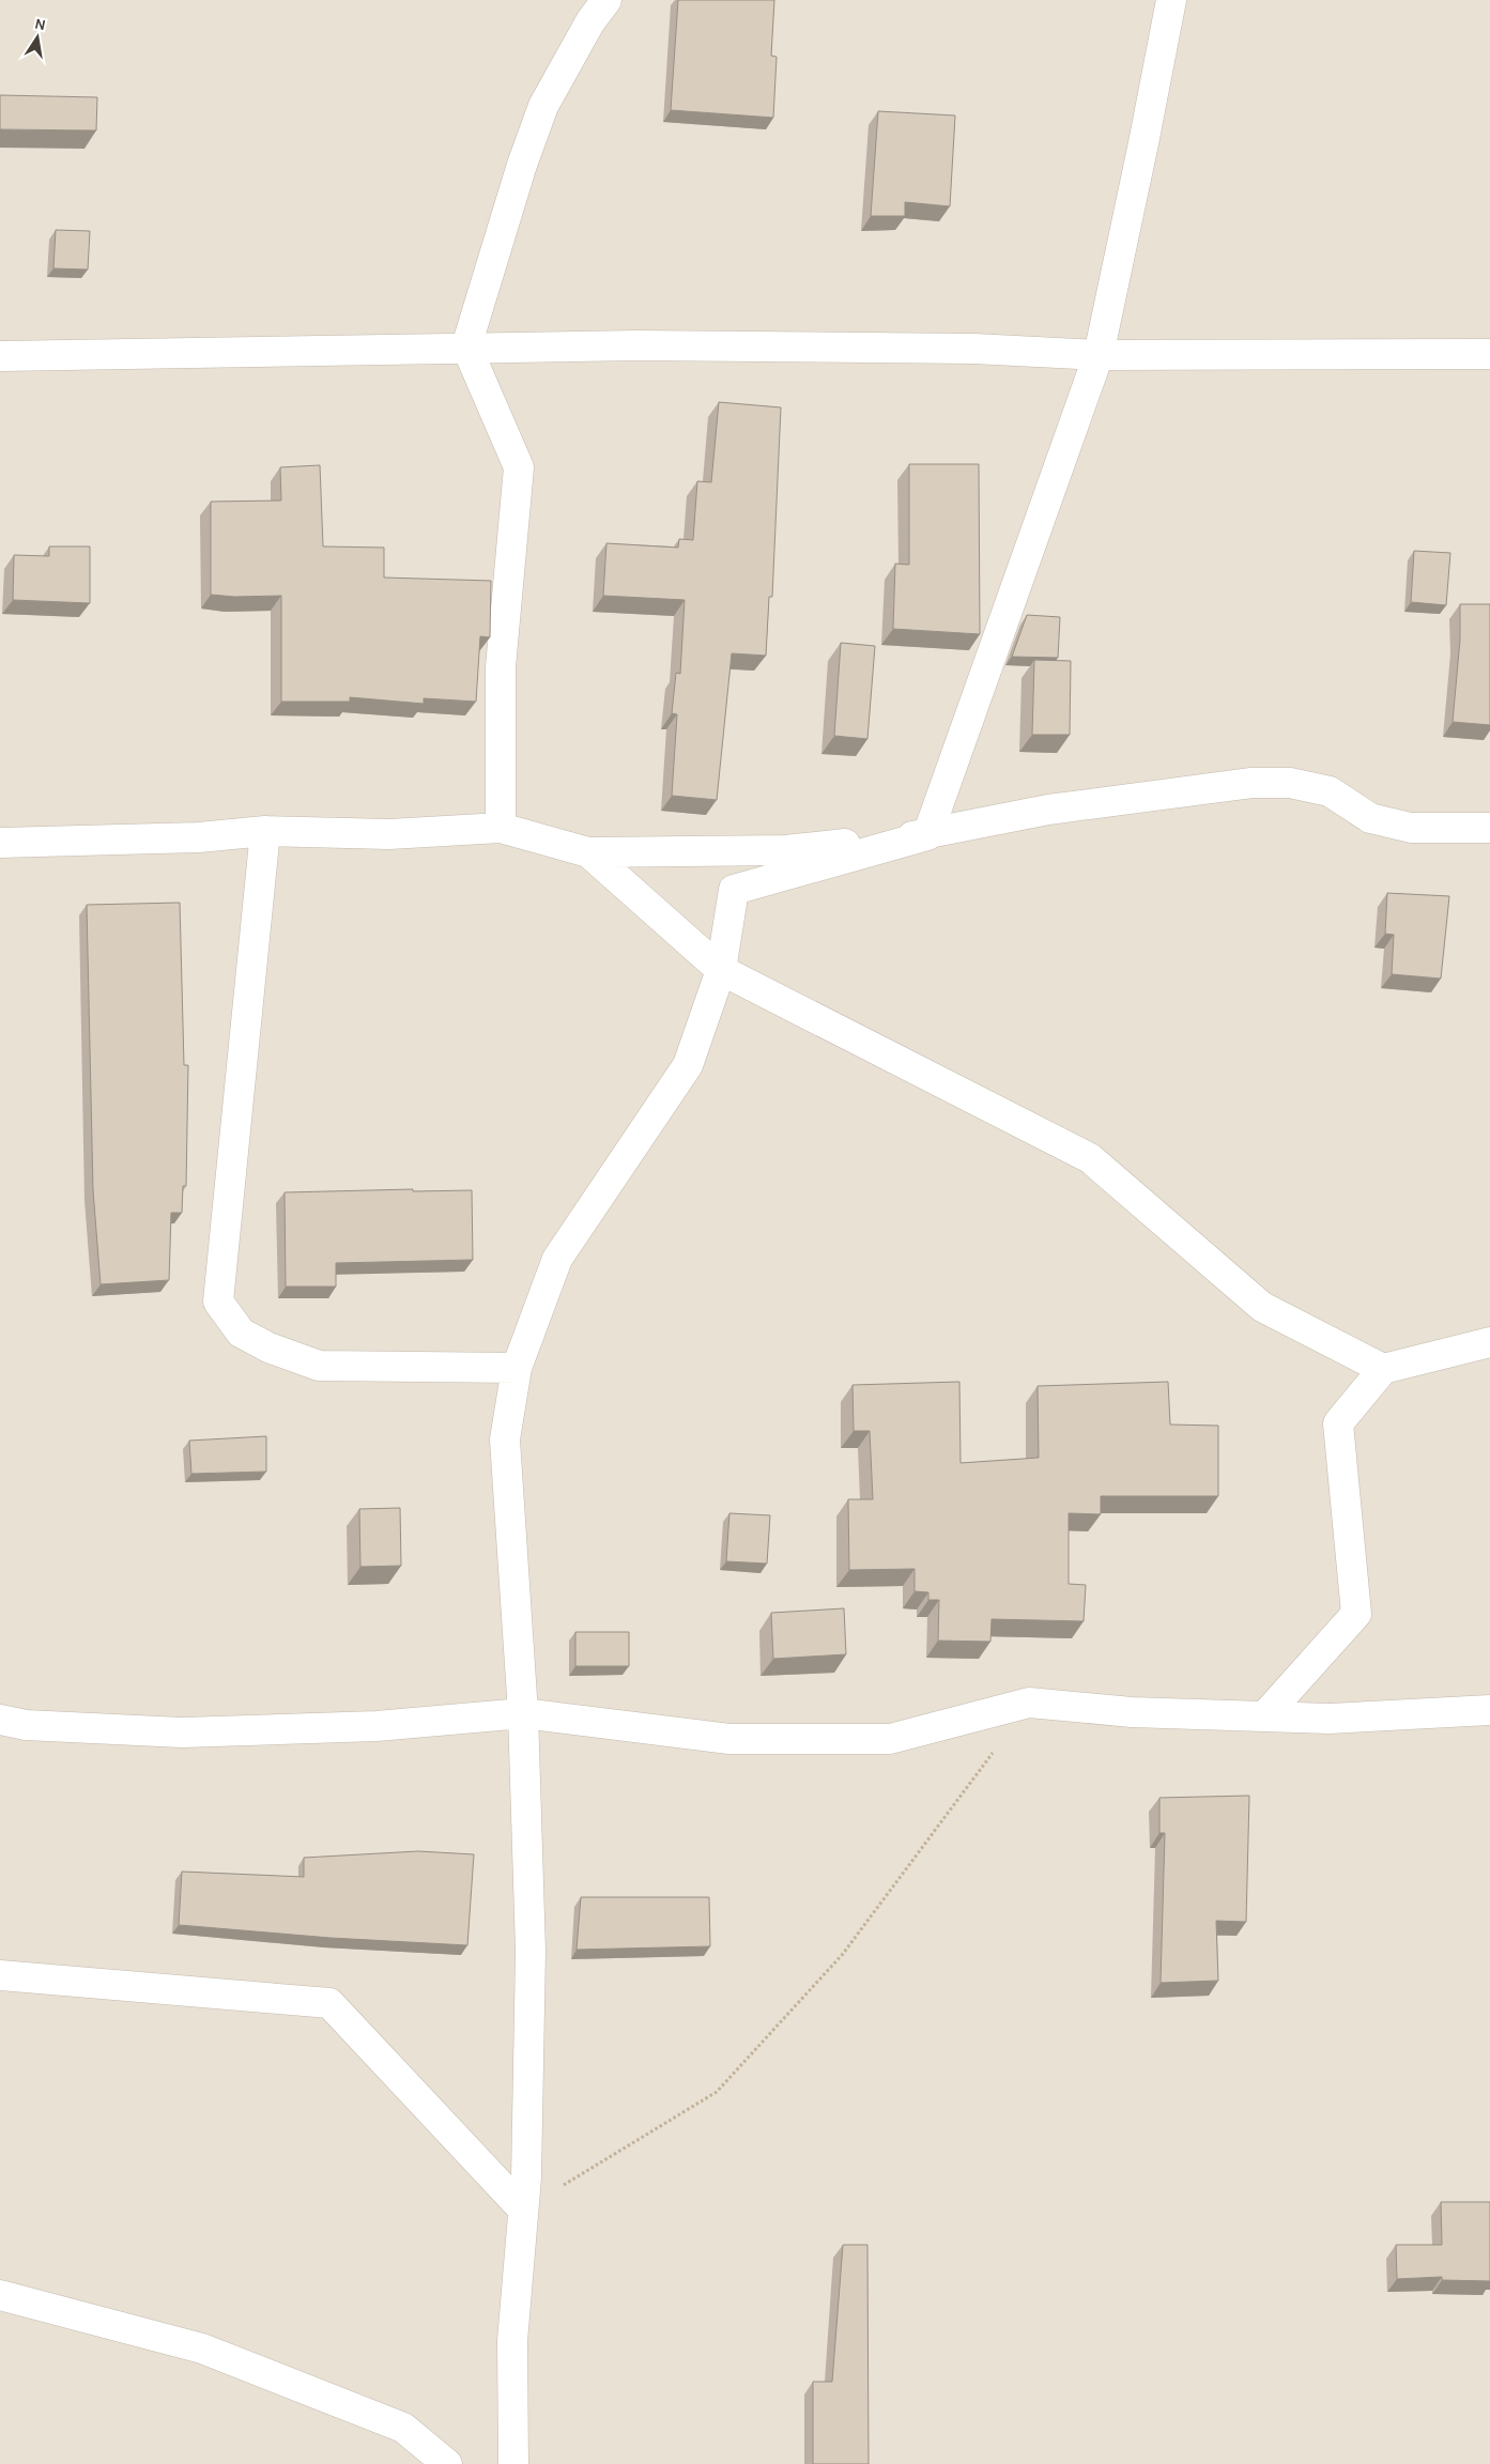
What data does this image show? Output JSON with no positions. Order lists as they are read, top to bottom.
{
  "north": "top"
}
